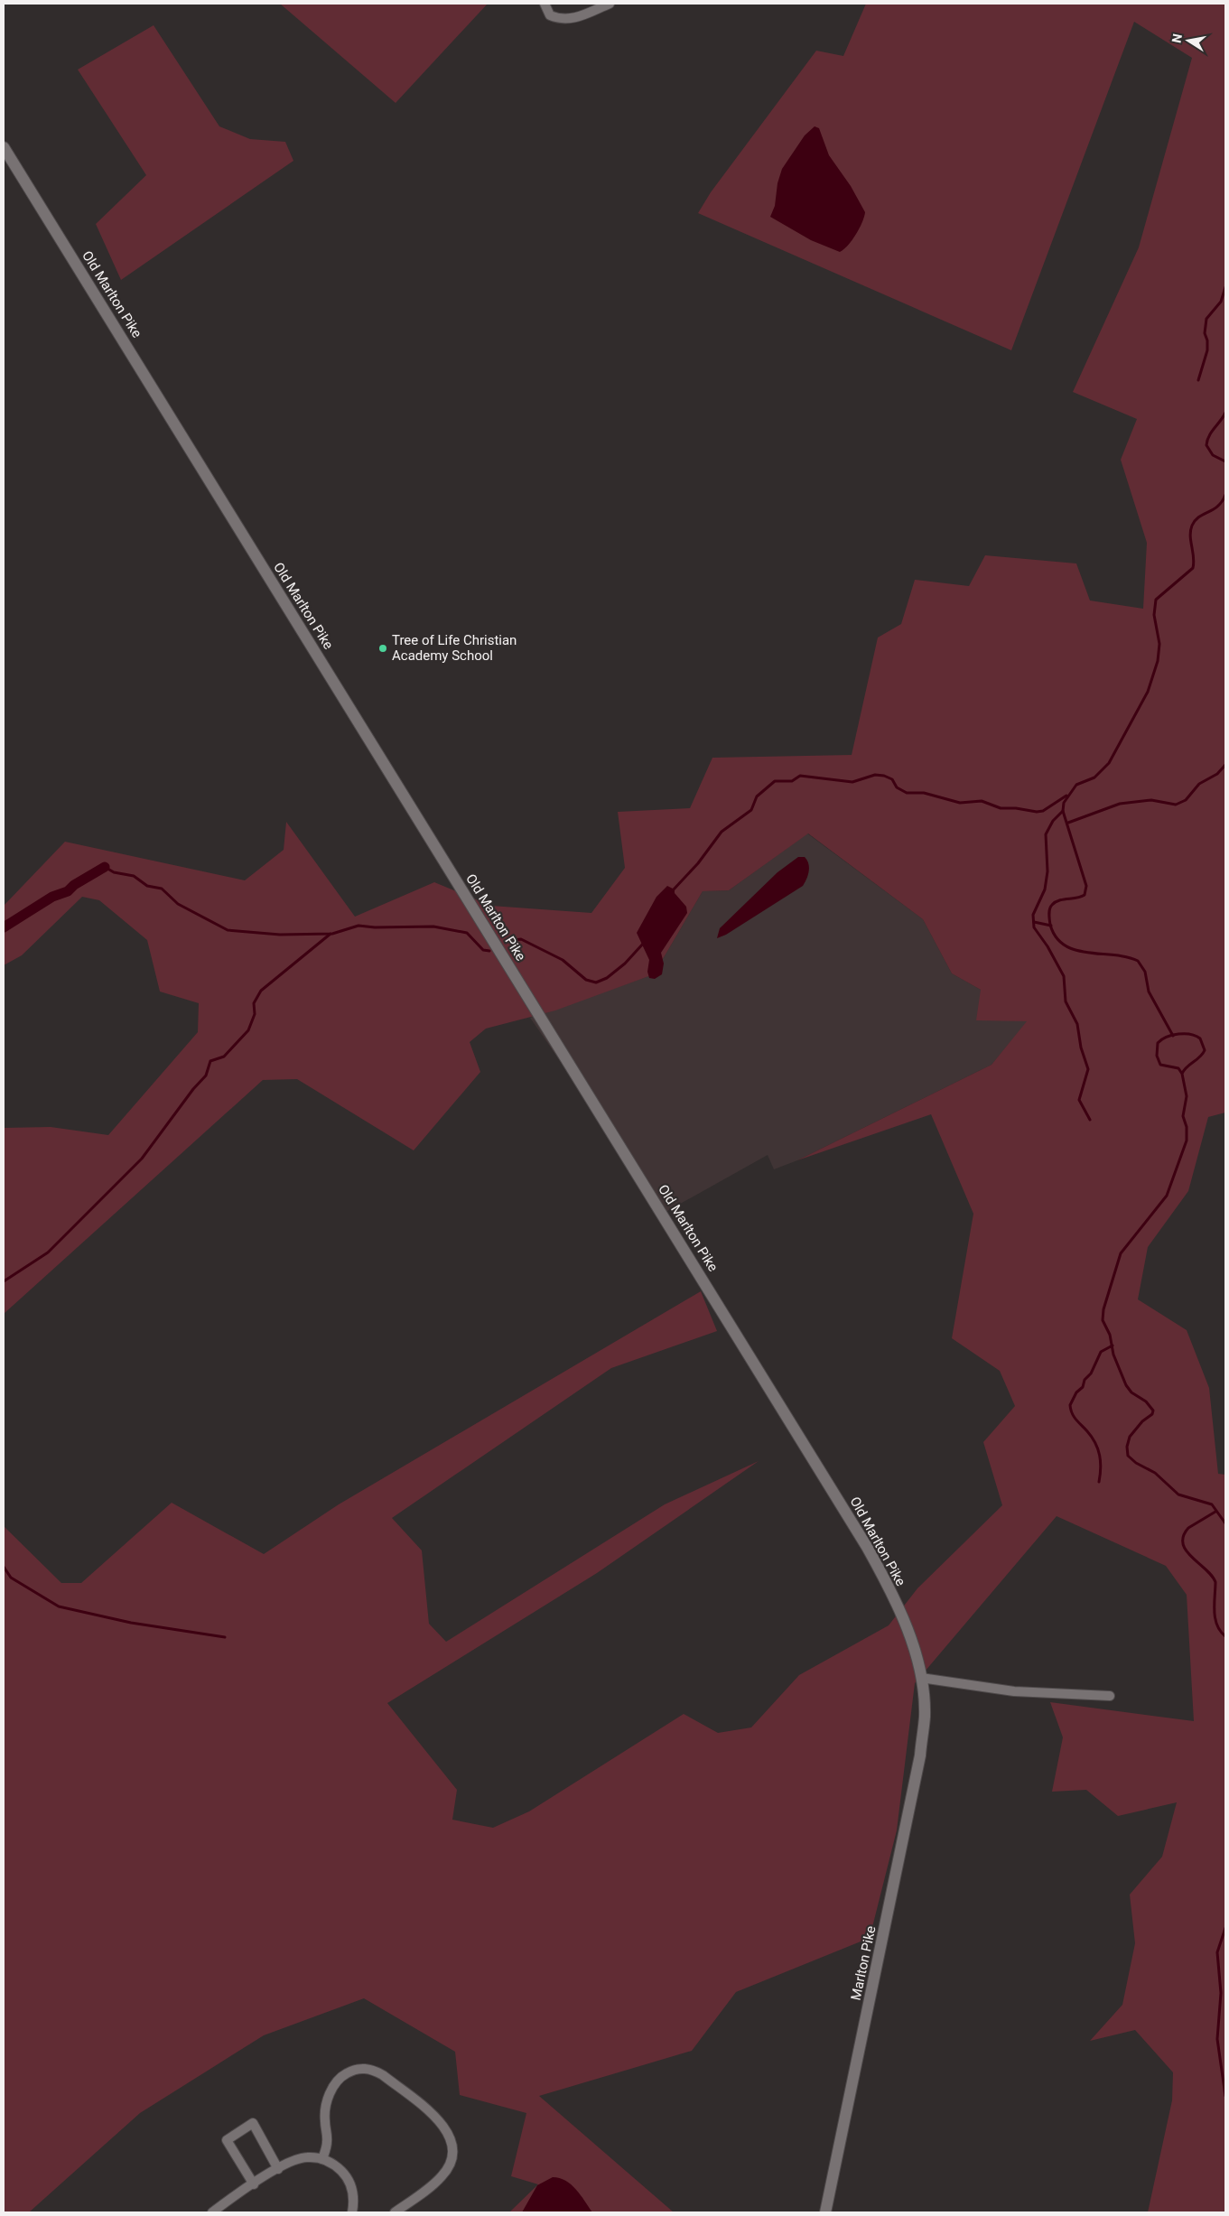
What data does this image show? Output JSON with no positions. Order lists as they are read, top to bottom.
{
  "streets": {
    "street": ["Old Marlton Pike", "Marlton Pike"]
  },
  "crossings": [
    ["Old Marlton Pike", "Marlton Pike"]
  ],
  "places": ["Tree of Life Christian Academy School"],
  "north": "left"
}
